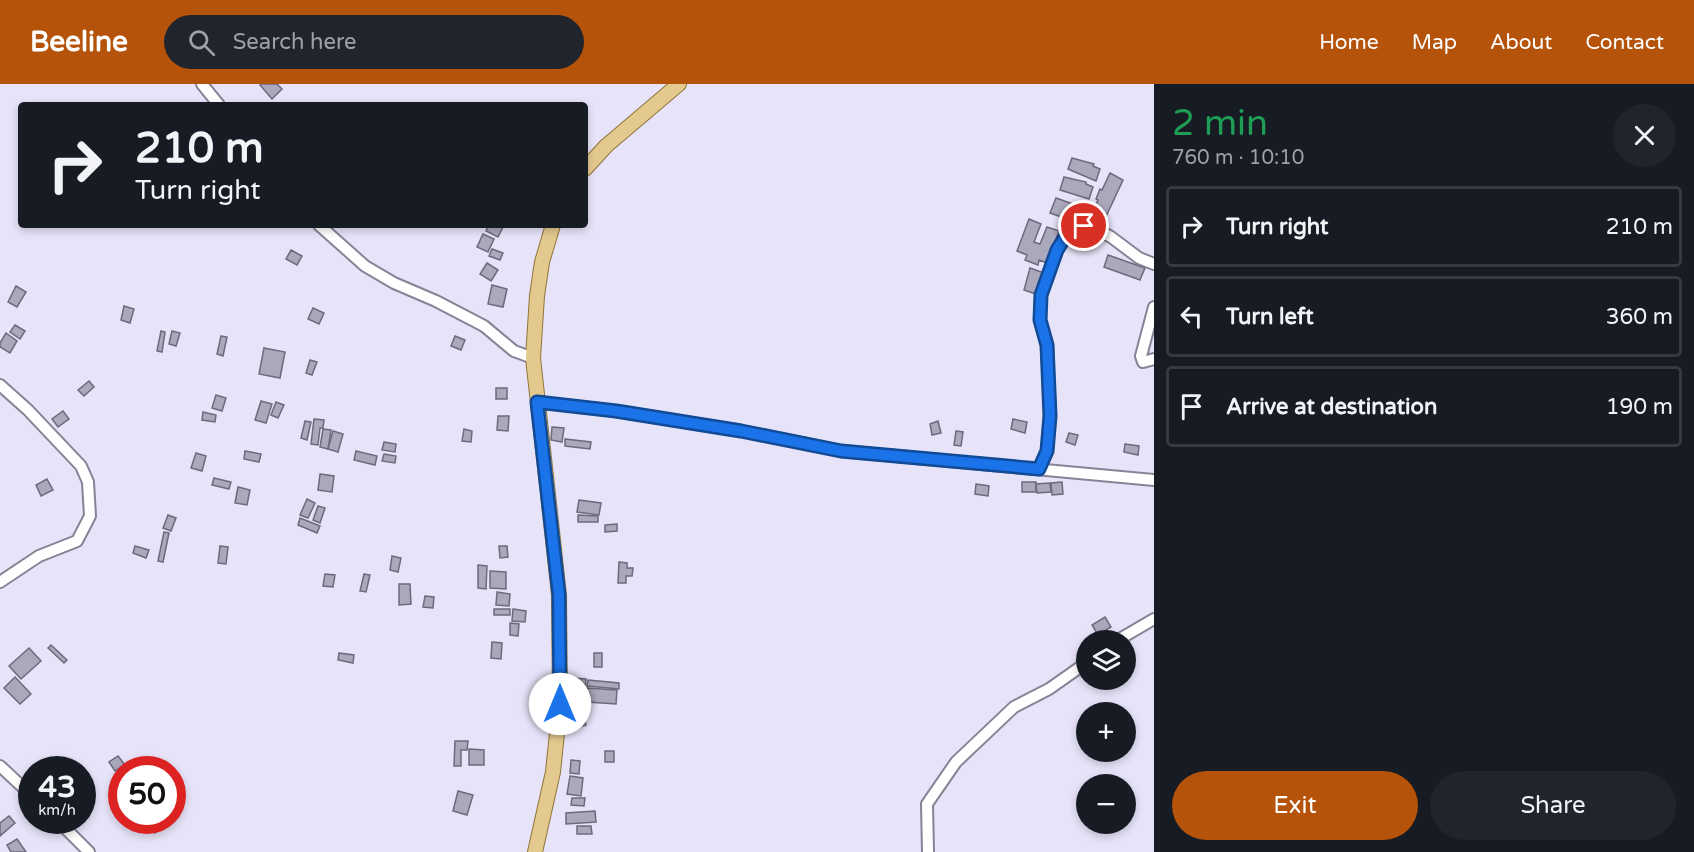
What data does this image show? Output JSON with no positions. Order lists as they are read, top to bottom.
{
  "page": {
    "header": "Beeline",
    "search": "Search here",
    "nav": [
      "Home",
      "Map",
      "About",
      "Contact"
    ],
    "heading": ["2 min", "760 m · 10:10"],
    "turn": ["210 m", "Turn right"],
    "list": [
      {
        "name": "Turn right",
        "value": "210 m"
      },
      {
        "name": "Turn left",
        "value": "360 m"
      },
      {
        "name": "Arrive at destination",
        "value": "190 m"
      }
    ],
    "map_buttons": ["+", "−"],
    "speed": "43 km/h",
    "limit": "50",
    "buttons": ["Exit", "Share"]
  }
}
